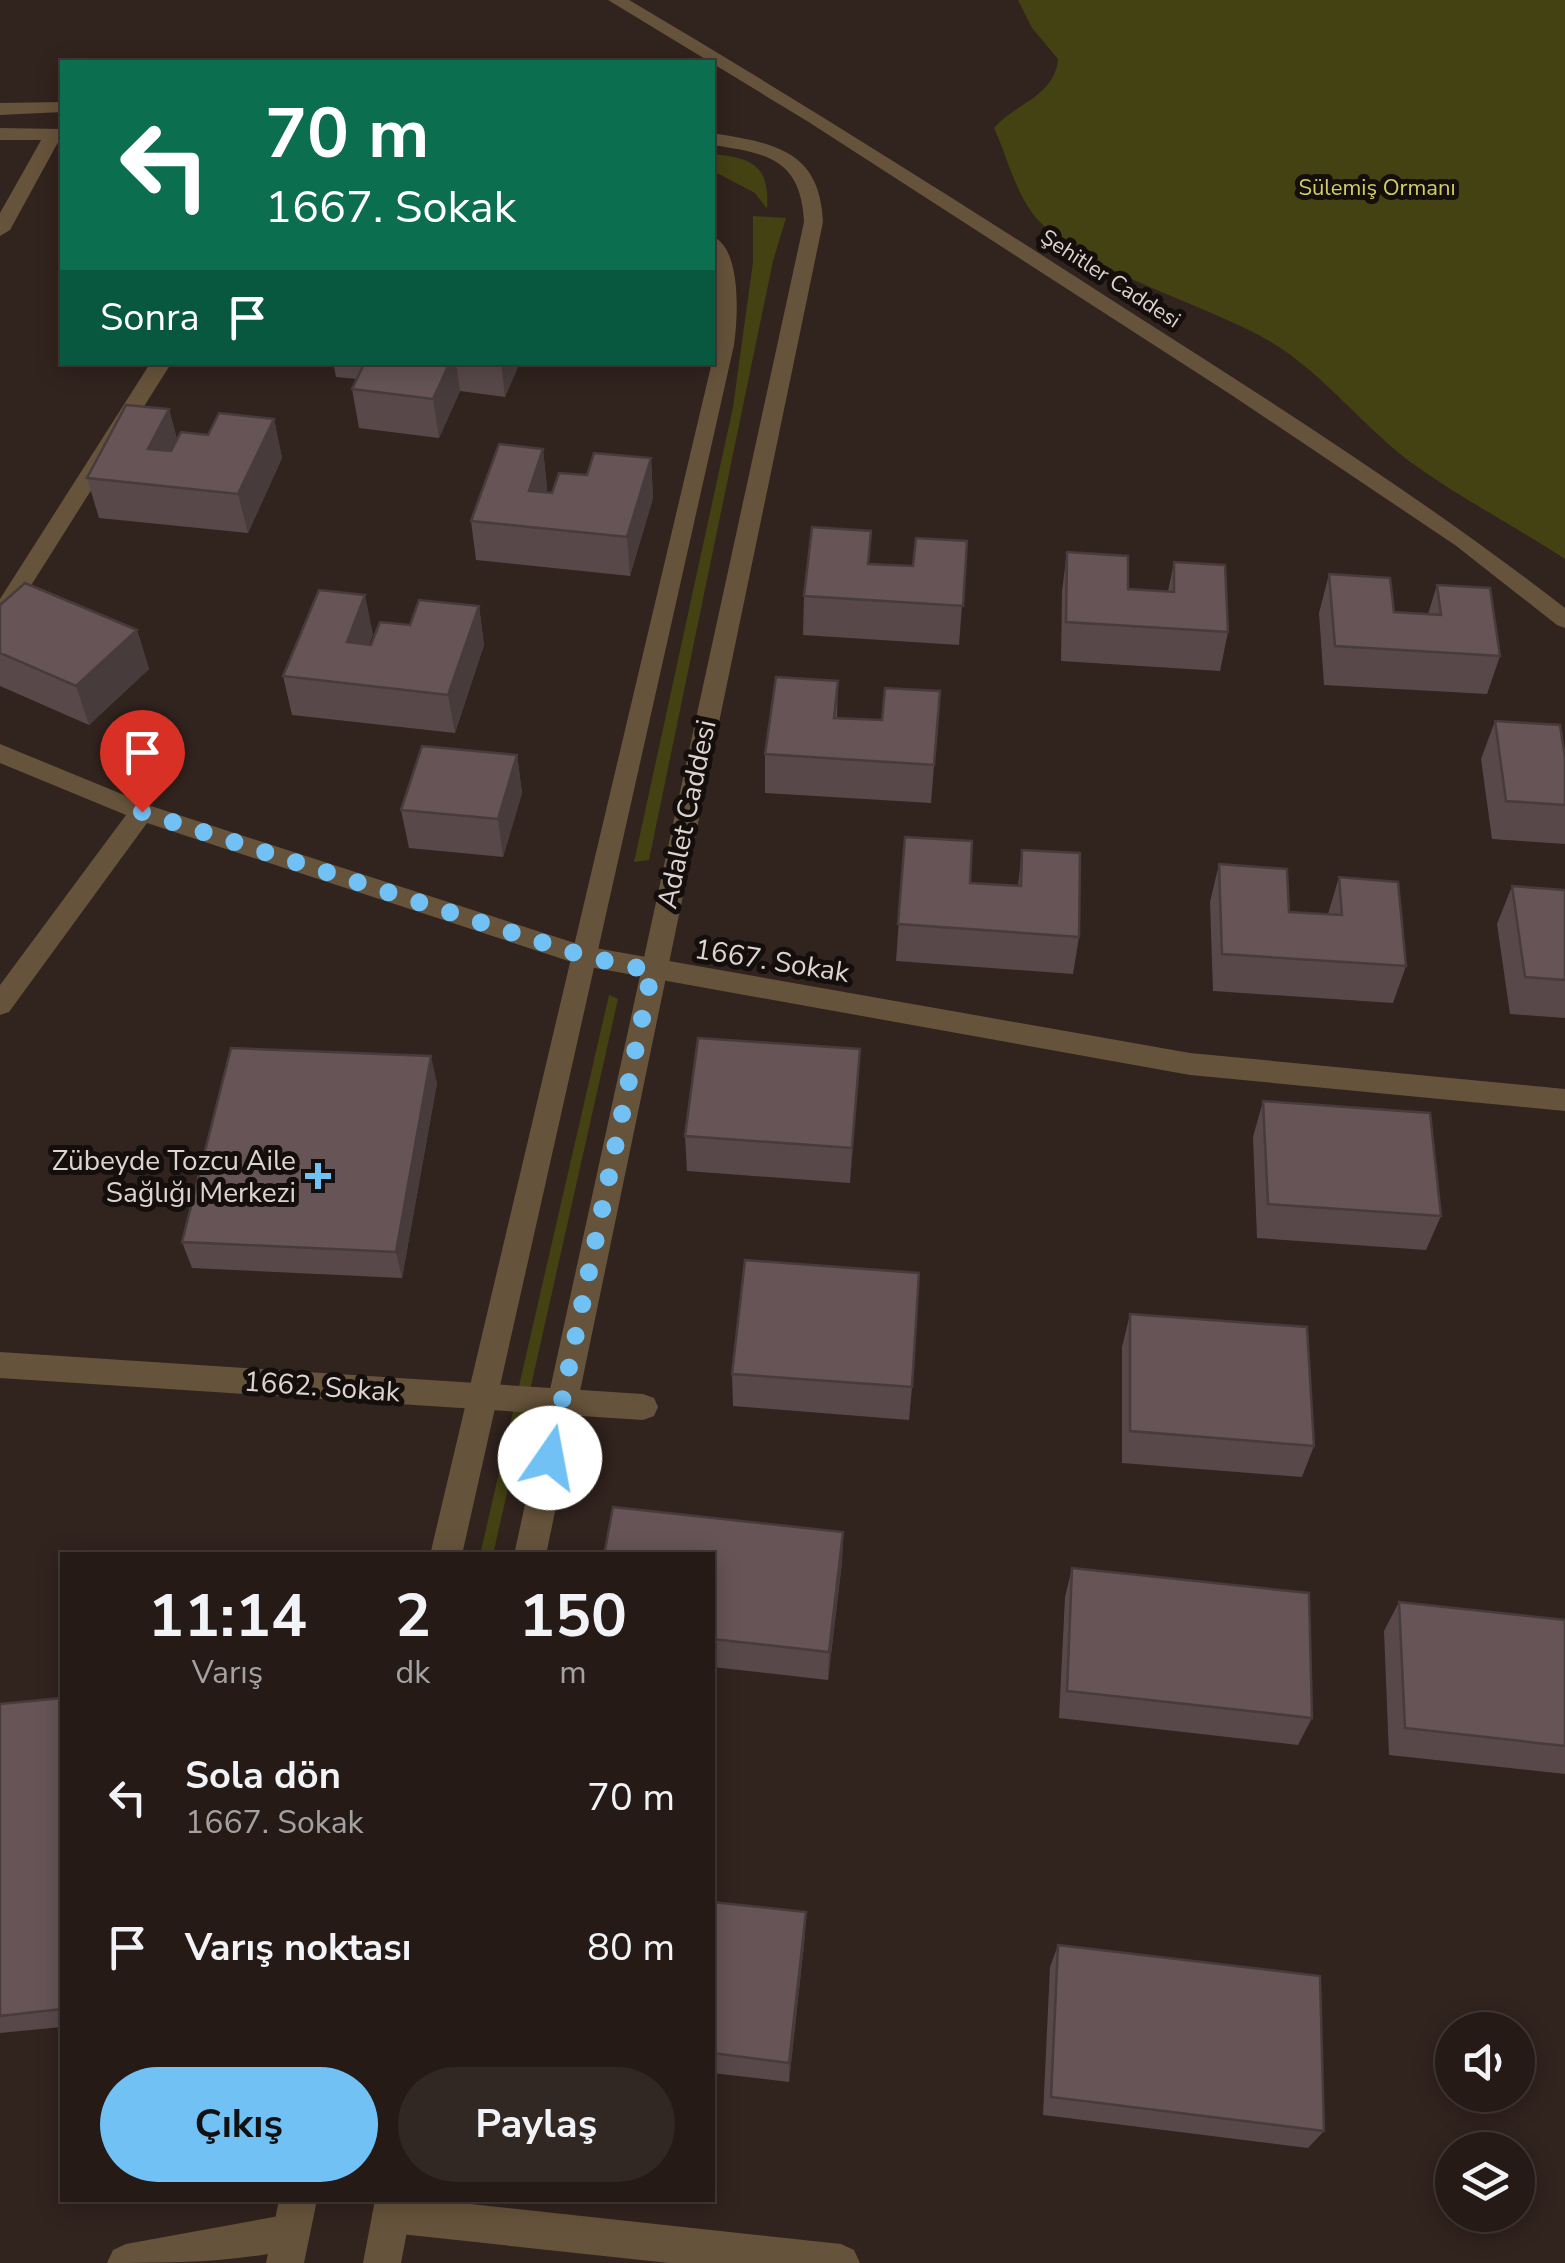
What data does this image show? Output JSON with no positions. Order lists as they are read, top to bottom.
{
  "streets": {
    "street": [
      "Şehitler Caddesi",
      "Adalet Caddesi",
      "1667. Sokak",
      "1662. Sokak"
    ]
  },
  "crossings": [
    ["Adalet Caddesi", "1667. Sokak"],
    ["Adalet Caddesi", "1662. Sokak"]
  ],
  "parks": ["Sülemiş Ormanı"],
  "places": {
    "health": ["Zübeyde Tozcu Aile Sağlığı Merkezi"]
  },
  "page": {
    "turn": ["70 m", "1667. Sokak"],
    "then": "Sonra",
    "eta": [
      "11:14",
      "Varış",
      "2",
      "dk",
      "150",
      "m"
    ],
    "list": [
      {
        "name": "Sola dön",
        "note": "1667. Sokak",
        "value": "70 m"
      },
      {
        "name": "Varış noktası",
        "value": "80 m"
      }
    ],
    "buttons": ["Çıkış", "Paylaş"]
  }
}
